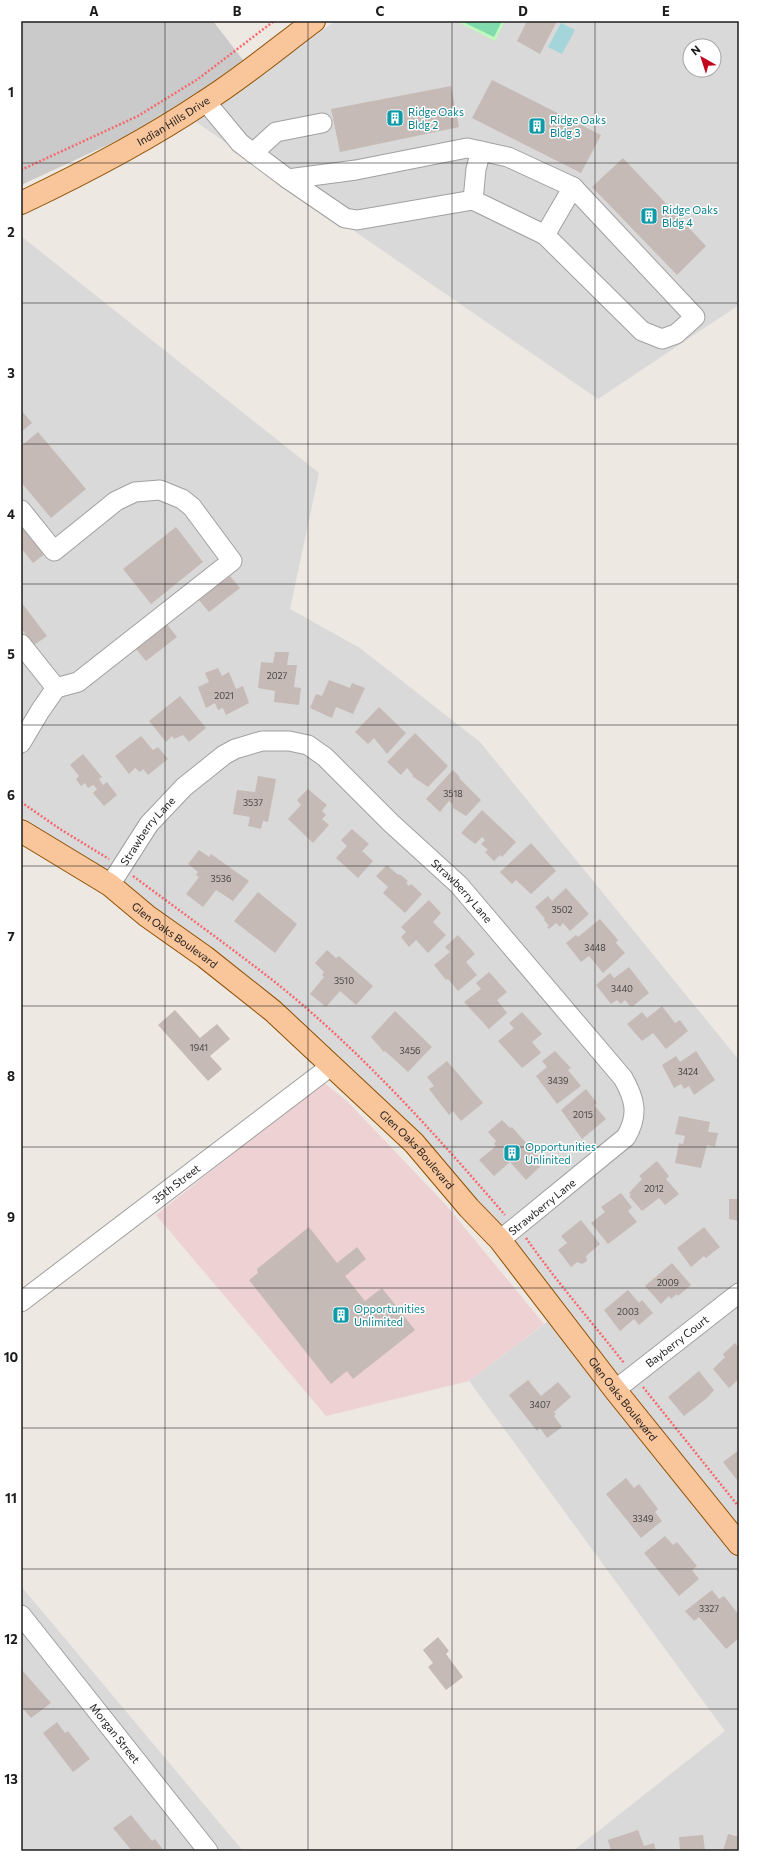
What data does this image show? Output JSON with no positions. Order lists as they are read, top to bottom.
{
  "streets": {
    "main road": ["Indian Hills Drive", "Glen Oaks Boulevard"],
    "street": [
      "Strawberry Lane",
      "35th Street",
      "Bayberry Court",
      "Morgan Street"
    ]
  },
  "crossings": [
    ["Strawberry Lane", "Glen Oaks Boulevard"],
    ["Glen Oaks Boulevard", "35th Street"],
    ["Glen Oaks Boulevard", "Bayberry Court"]
  ],
  "places": {
    "building": [
      "Ridge Oaks Bldg 2",
      "Ridge Oaks Bldg 3",
      "Ridge Oaks Bldg 4",
      "Opportunities Unlinited",
      "Opportunities Unlimited"
    ]
  },
  "house_numbers": [
    "2027",
    "2021",
    "3518",
    "3537",
    "3536",
    "3502",
    "3448",
    "3510",
    "3440",
    "1941",
    "3456",
    "3424",
    "3439",
    "2015",
    "2012",
    "2009",
    "2003",
    "3407",
    "3349",
    "3327"
  ],
  "north": "top left",
  "grid": {
    "columns": [
      "A",
      "B",
      "C",
      "D",
      "E"
    ],
    "rows": [
      "1",
      "2",
      "3",
      "4",
      "5",
      "6",
      "7",
      "8",
      "9",
      "10",
      "11",
      "12",
      "13"
    ]
  }
}
